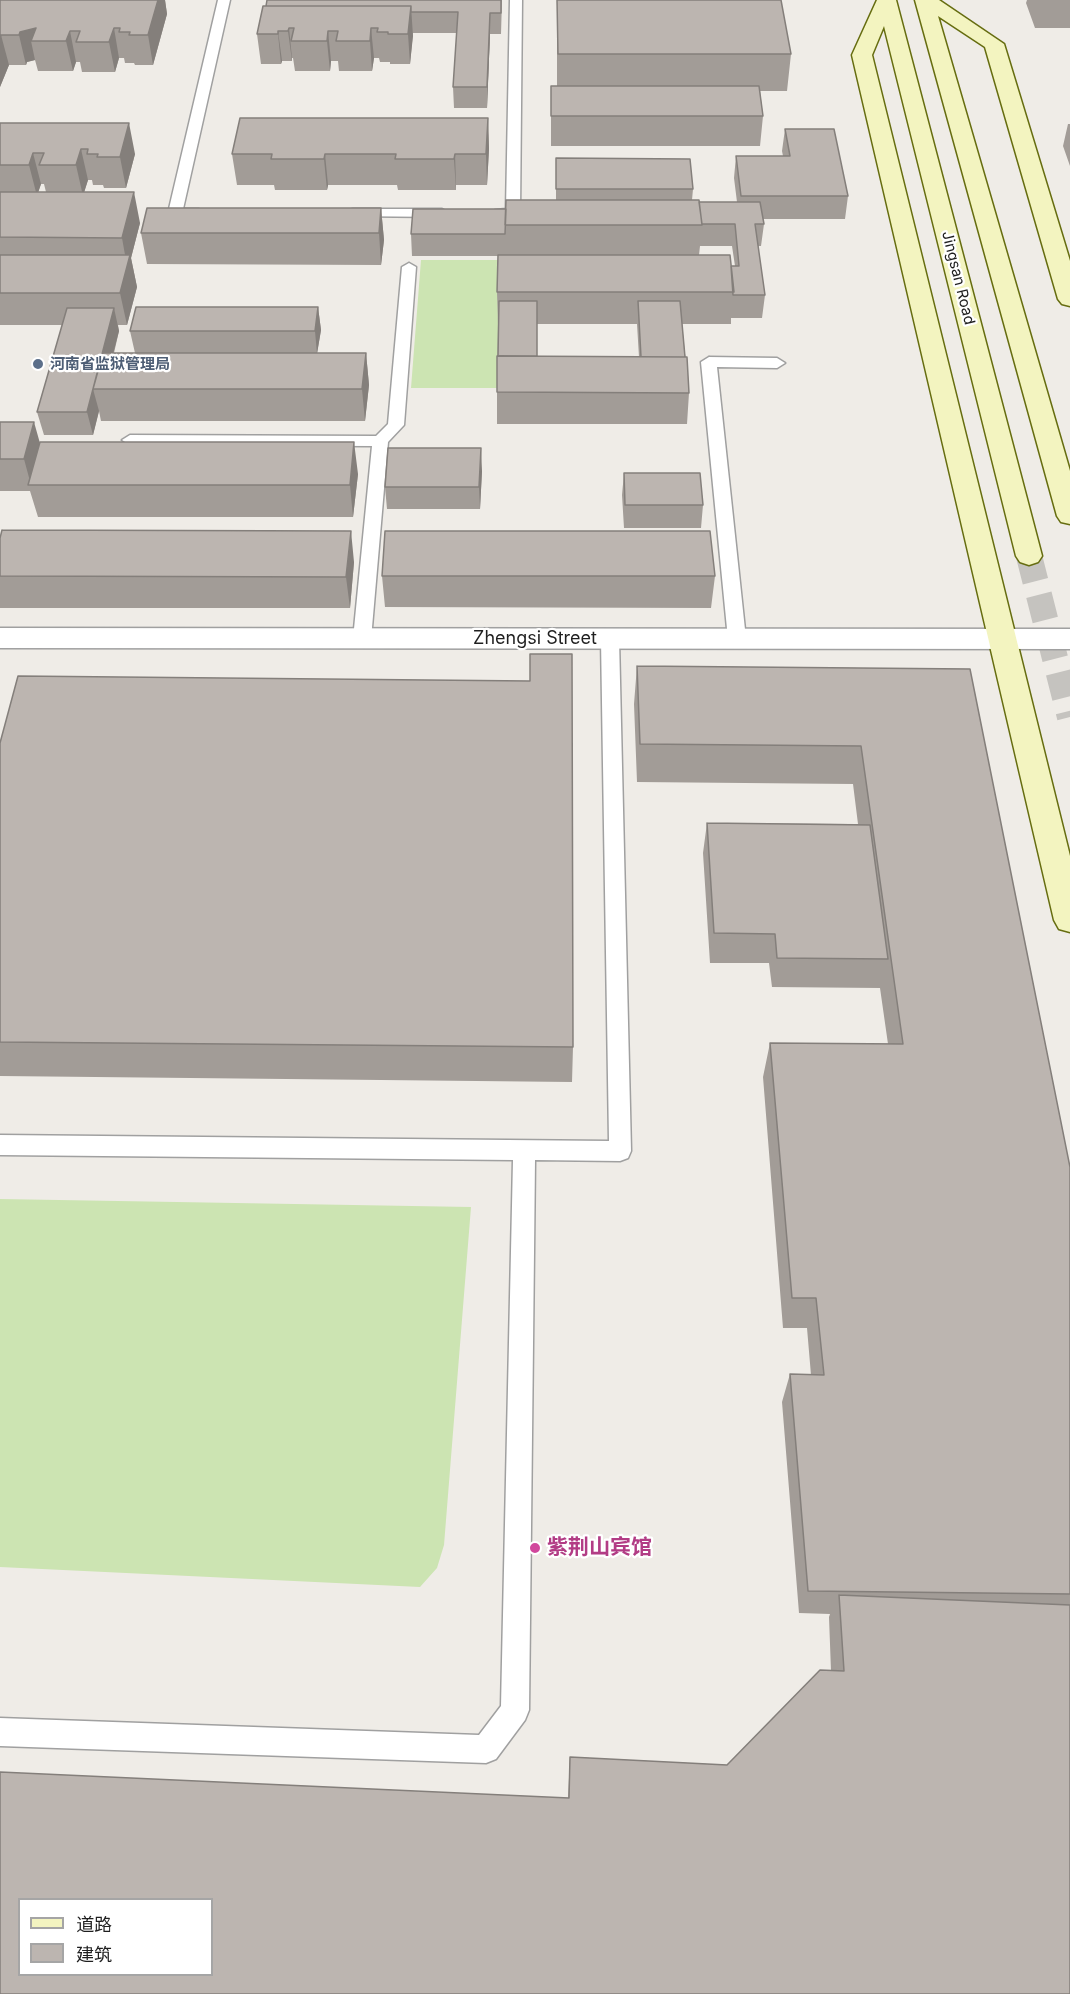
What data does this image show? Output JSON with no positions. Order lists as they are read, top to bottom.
{
  "streets": {
    "main road": ["Jingsan Road"],
    "street": ["Zhengsi Street"]
  },
  "places": ["河南省监狱管理局", "紫荆山宾馆"],
  "legend": ["道路", "建筑"]
}
